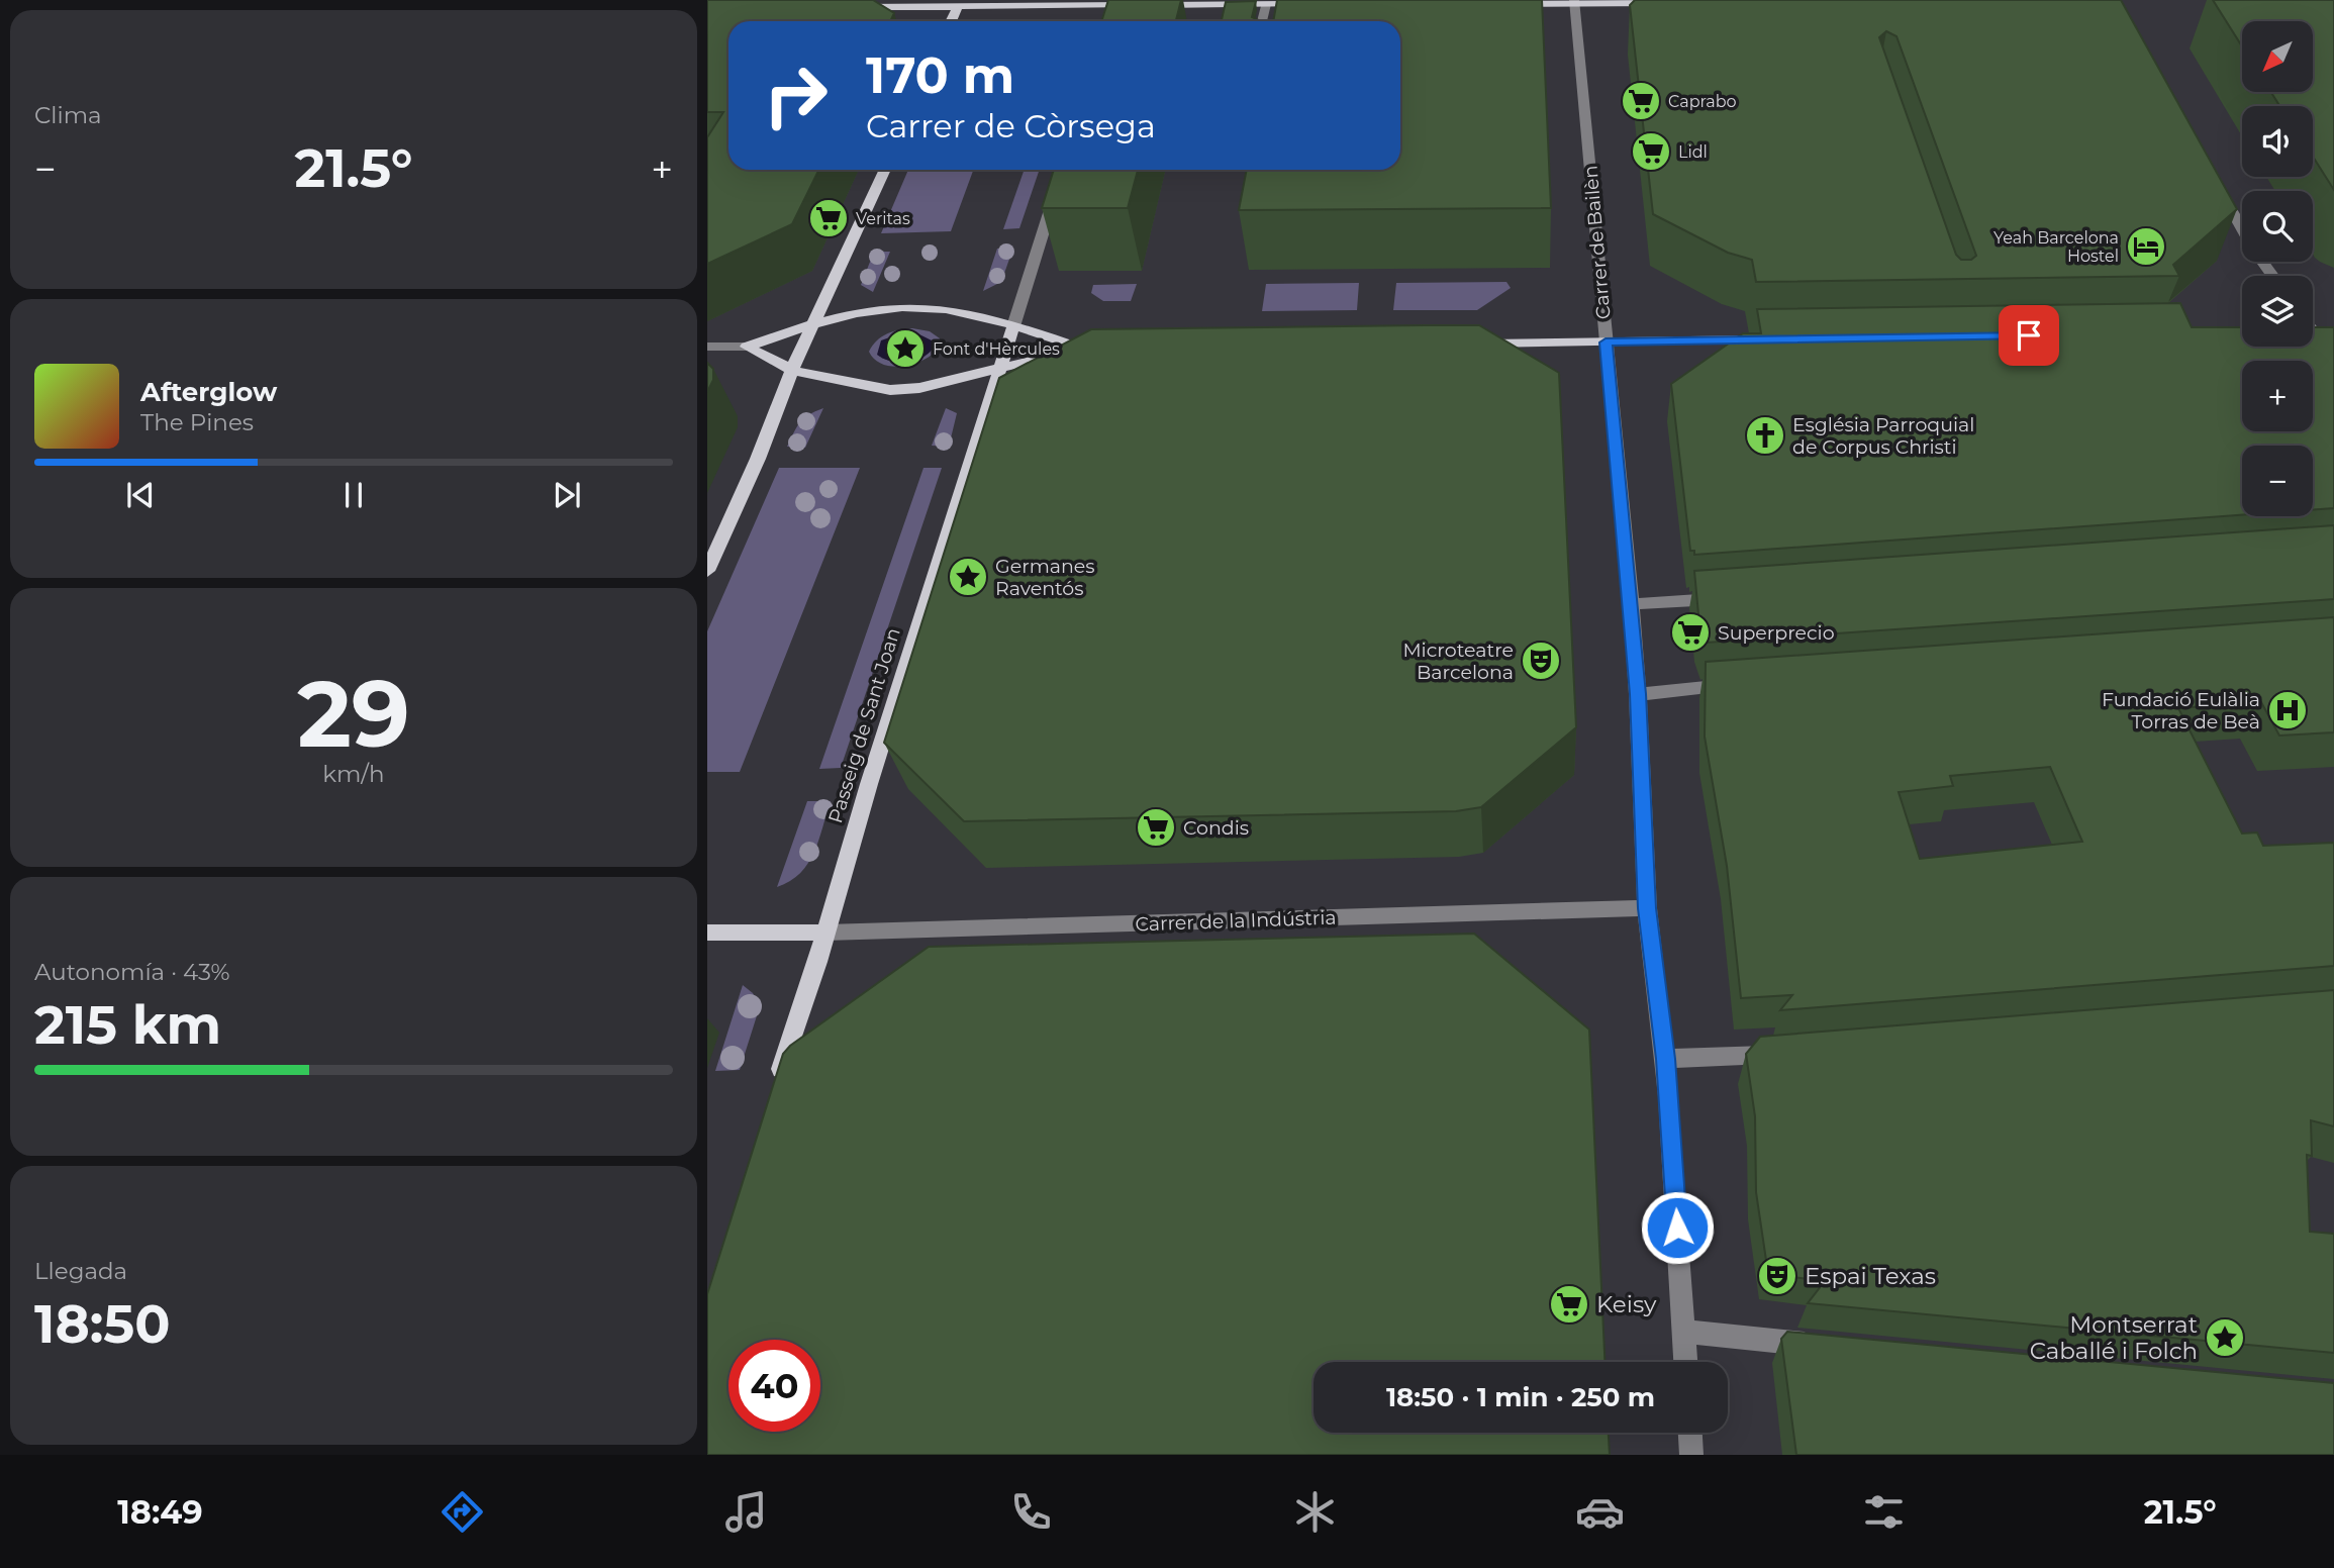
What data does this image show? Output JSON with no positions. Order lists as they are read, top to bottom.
{
  "streets": {
    "main road": ["Passeig de Sant Joan"],
    "street": ["Carrer de Bailèn", "Carrer de la Indústria"]
  },
  "crossings": [
    ["Carrer de Bailèn", "Carrer de la Indústria"],
    ["Passeig de Sant Joan", "Carrer de la Indústria"]
  ],
  "places": {
    "supermarket": [
      "Caprabo",
      "Lidl",
      "Veritas",
      "Superprecio",
      "Condis",
      "Keisy"
    ],
    "hotel": ["Yeah Barcelona Hostel"],
    "place": ["Font d'Hèrcules", "Germanes Raventós", "Montserrat Caballé i Folch"],
    "church": ["Església Parroquial de Corpus Christi"],
    "theatre": ["Microteatre Barcelona", "Espai Texas"],
    "hospital": ["Fundació Eulàlia Torras de Beà"]
  },
  "north": "bottom left",
  "page": {
    "tile": [
      "Clima",
      ["29", "km/h"],
      ["Autonomía · 43%", "215 km"],
      ["Llegada", "18:50"]
    ],
    "map_buttons": ["+", "−"],
    "turn": ["170 m", "Carrer de Còrsega"],
    "heat": ["−", "21.5°", "+"],
    "song": ["Afterglow", "The Pines"],
    "limit": "40",
    "trip": "18:50 · 1 min · 250 m",
    "tabs": ["18:49", "21.5°"]
  }
}
